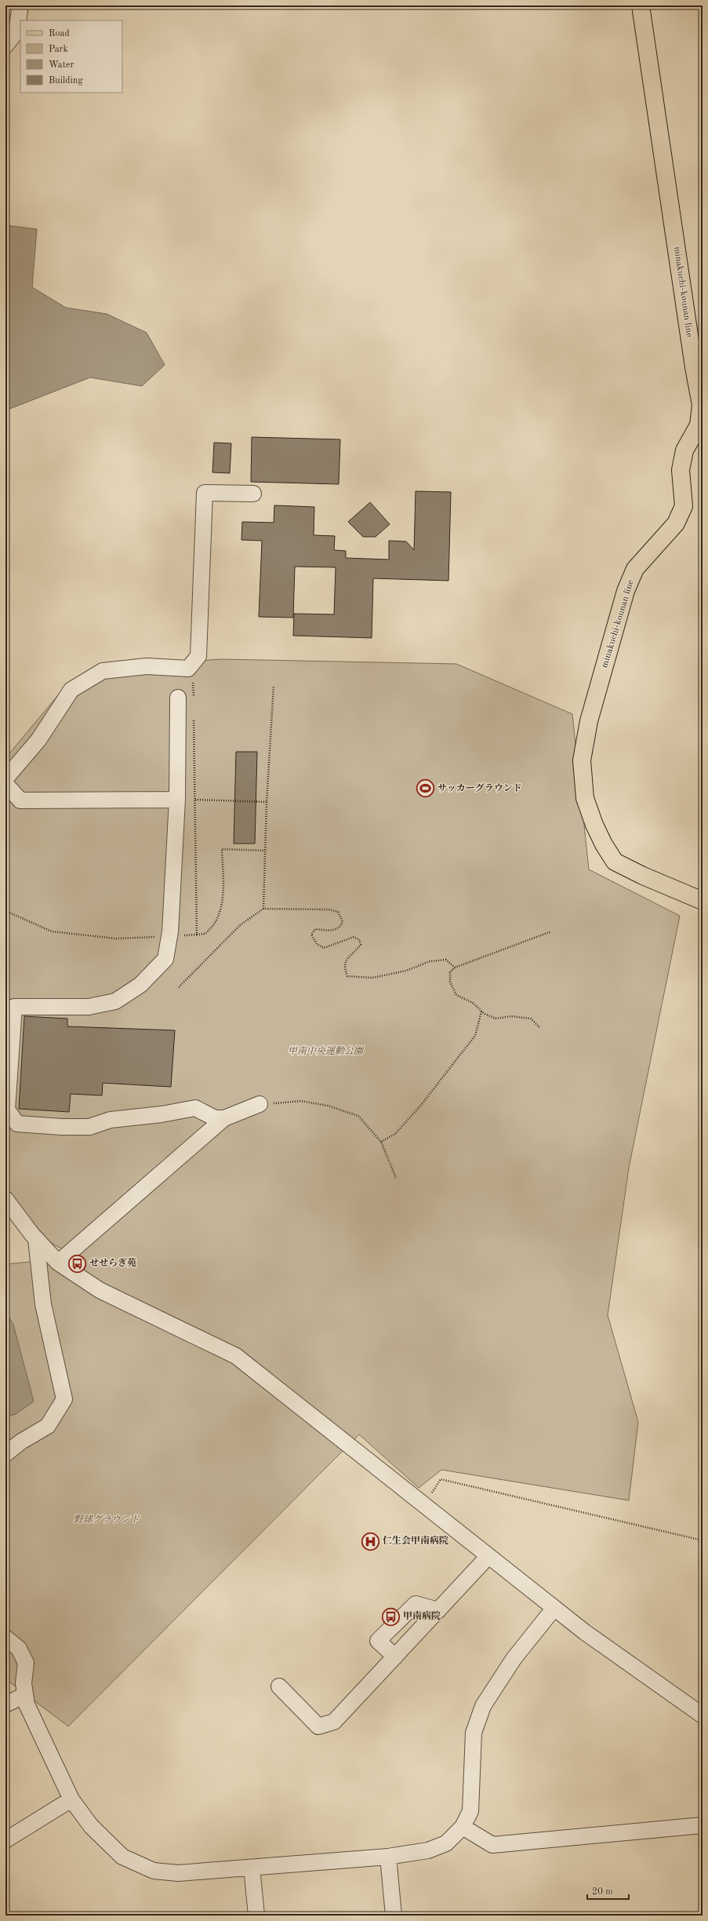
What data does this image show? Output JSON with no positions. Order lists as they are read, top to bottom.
{
  "streets": {
    "main road": ["minakuchi-kounan line"]
  },
  "parks": ["甲南中央運動公園", "野球グラウンド"],
  "places": {
    "sports": ["サッカーグラウンド"],
    "bus stop": ["せせらぎ苑", "甲南病院"],
    "hospital": ["仁生会甲南病院"]
  },
  "legend": [
    "Road",
    "Park",
    "Water",
    "Building"
  ],
  "scale_bar": "20 m"
}
